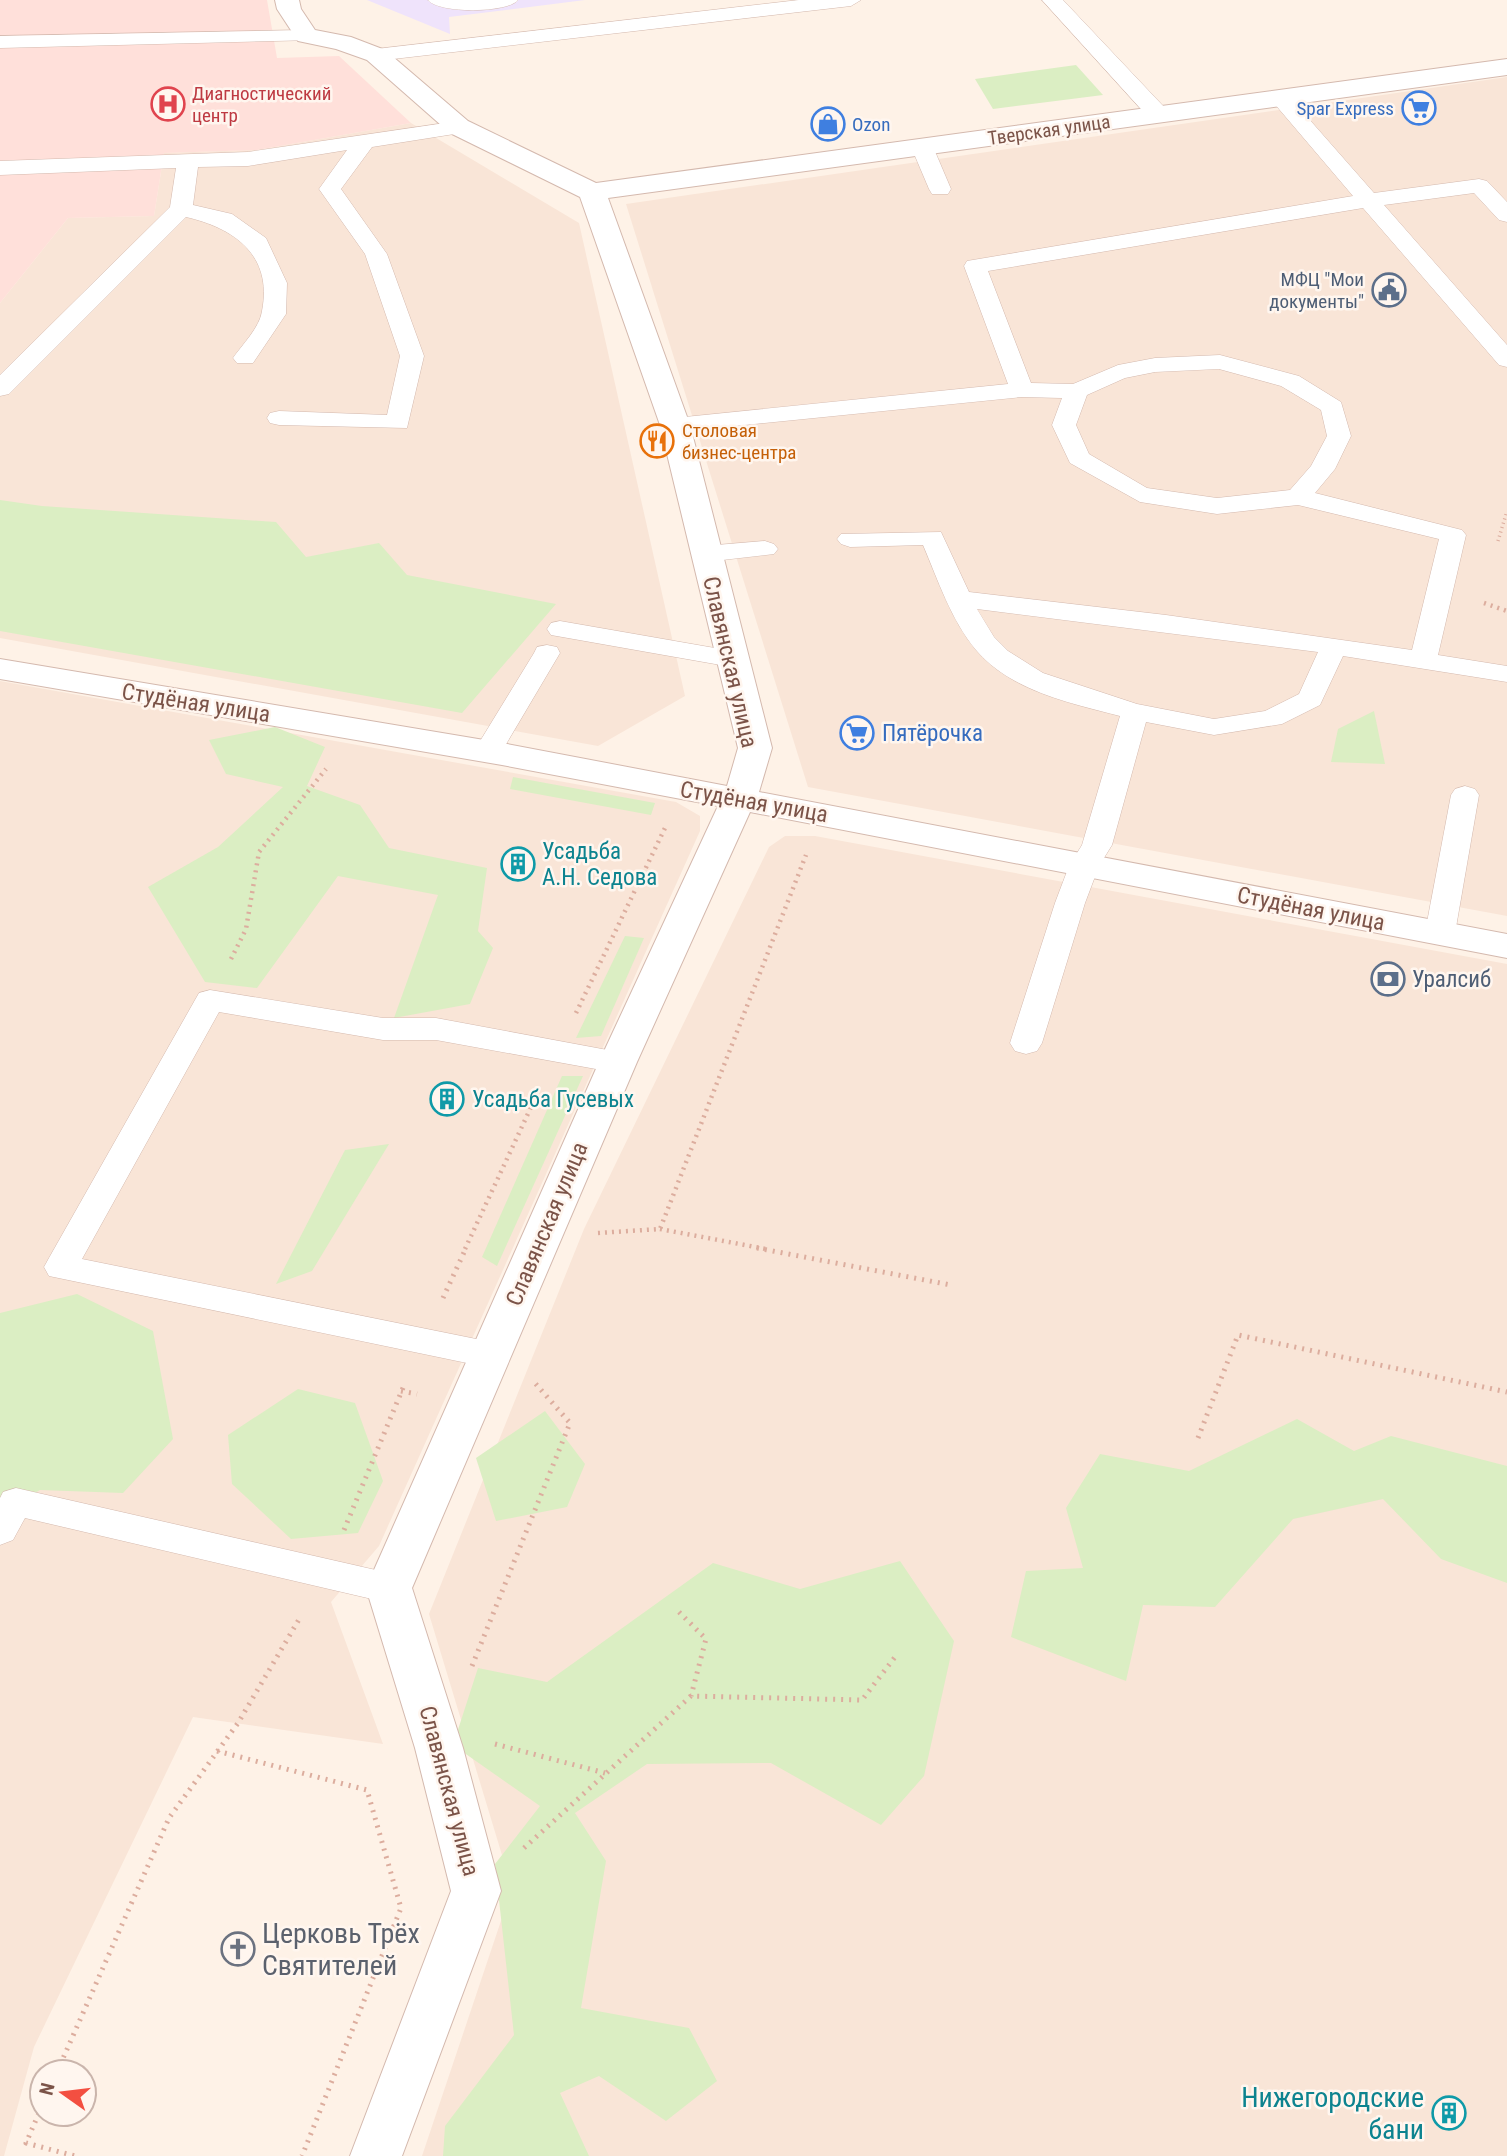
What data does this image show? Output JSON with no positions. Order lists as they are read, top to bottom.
{
  "streets": {
    "street": ["Тверская улица", "Славянская улица", "Студёная улица"]
  },
  "crossings": [
    ["Тверская улица", "Славянская улица"],
    ["Славянская улица", "Студёная улица"]
  ],
  "places": {
    "hospital": ["Диагностический центр"],
    "supermarket": ["Spar Express", "Пятёрочка"],
    "shop": ["Ozon"],
    "public building": ["МФЦ \"Мои документы\""],
    "restaurant": ["Столовая бизнес-центра"],
    "building": ["Усадьба А.Н. Седова", "Усадьба Гусевых", "Нижегородские бани"],
    "bank": ["Уралсиб"],
    "church": ["Церковь Трёх Святителей"]
  },
  "north": "left"
}
